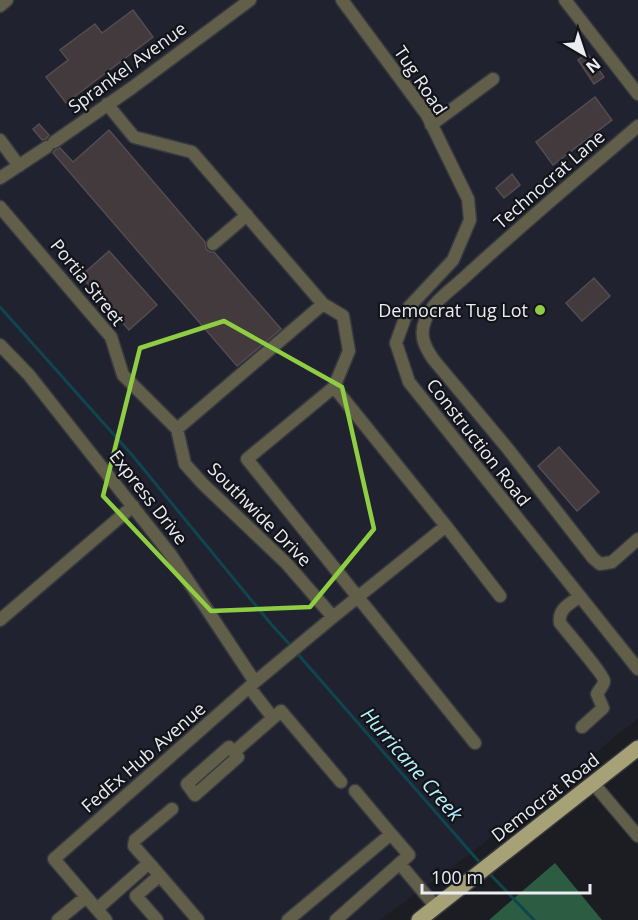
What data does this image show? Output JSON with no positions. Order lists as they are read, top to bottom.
{
  "streets": {
    "main road": ["Democrat Road"],
    "street": [
      "Sprankel Avenue",
      "Tug Road",
      "Technocrat Lane",
      "Portia Street",
      "Construction Road",
      "Express Drive",
      "Southwide Drive",
      "FedEx Hub Avenue"
    ]
  },
  "crossings": [
    ["Tug Road", "Construction Road"],
    ["Portia Street", "Southwide Drive"],
    ["Express Drive", "FedEx Hub Avenue"],
    ["Southwide Drive", "FedEx Hub Avenue"]
  ],
  "water": ["Hurricane Creek"],
  "places": ["Democrat Tug Lot"],
  "scale_bar": "100 m",
  "north": "bottom right"
}
